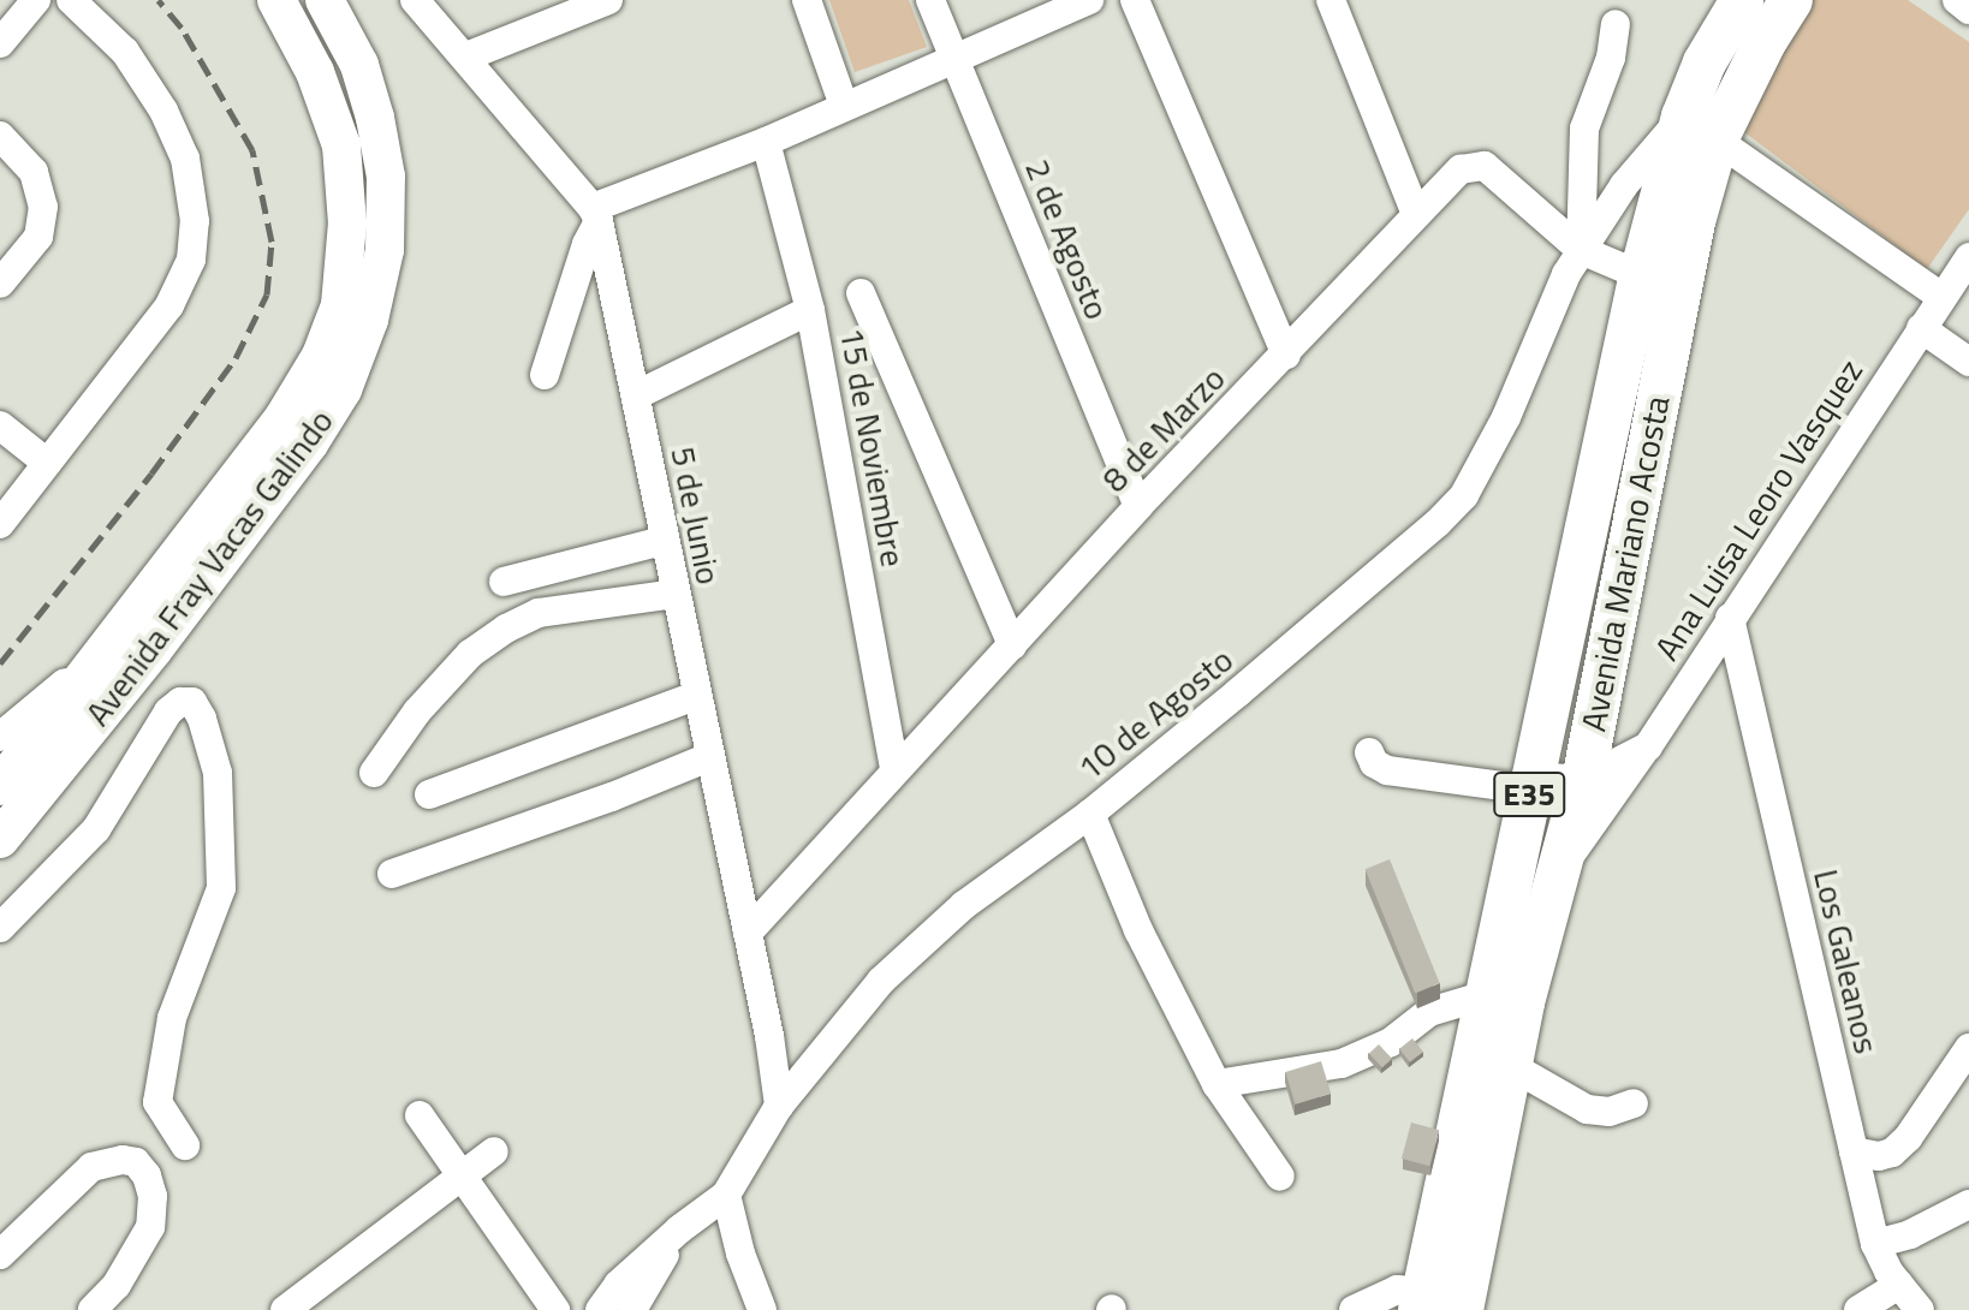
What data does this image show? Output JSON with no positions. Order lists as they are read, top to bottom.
{
  "streets": {
    "highway": ["Avenida Mariano Acosta", "E35"],
    "main road": ["Avenida Fray Vacas Galindo"],
    "street": [
      "2 de Agosto",
      "8 de Marzo",
      "15 de Noviembre",
      "Ana Luisa Leoro Vasquez",
      "5 de Junio",
      "10 de Agosto",
      "Los Galeanos"
    ]
  },
  "crossings": [
    ["2 de Agosto", "8 de Marzo"],
    ["8 de Marzo", "15 de Noviembre"],
    ["8 de Marzo", "5 de Junio"],
    ["8 de Marzo", "Avenida Mariano Acosta"],
    ["8 de Marzo", "10 de Agosto"],
    ["Ana Luisa Leoro Vasquez", "Avenida Mariano Acosta"],
    ["Ana Luisa Leoro Vasquez", "Los Galeanos"],
    ["5 de Junio", "10 de Agosto"],
    ["Avenida Mariano Acosta", "10 de Agosto"]
  ]
}
